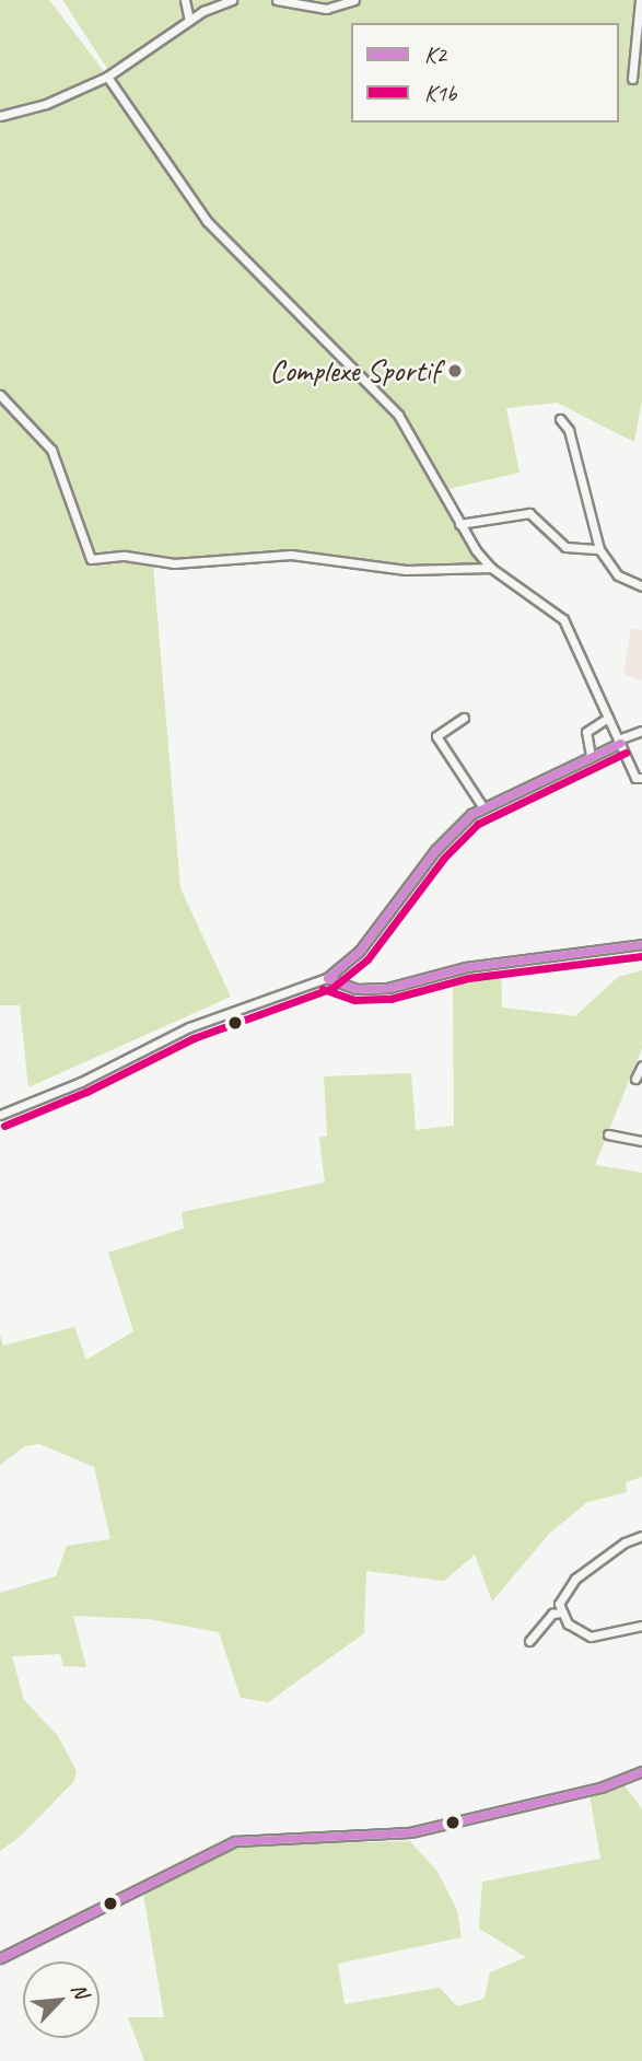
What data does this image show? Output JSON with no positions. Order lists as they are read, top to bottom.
{
  "places": ["Complexe Sportif"],
  "lines": ["transit line K2", "transit line K1b"],
  "legend": ["K2", "K1b"],
  "north": "top right"
}
